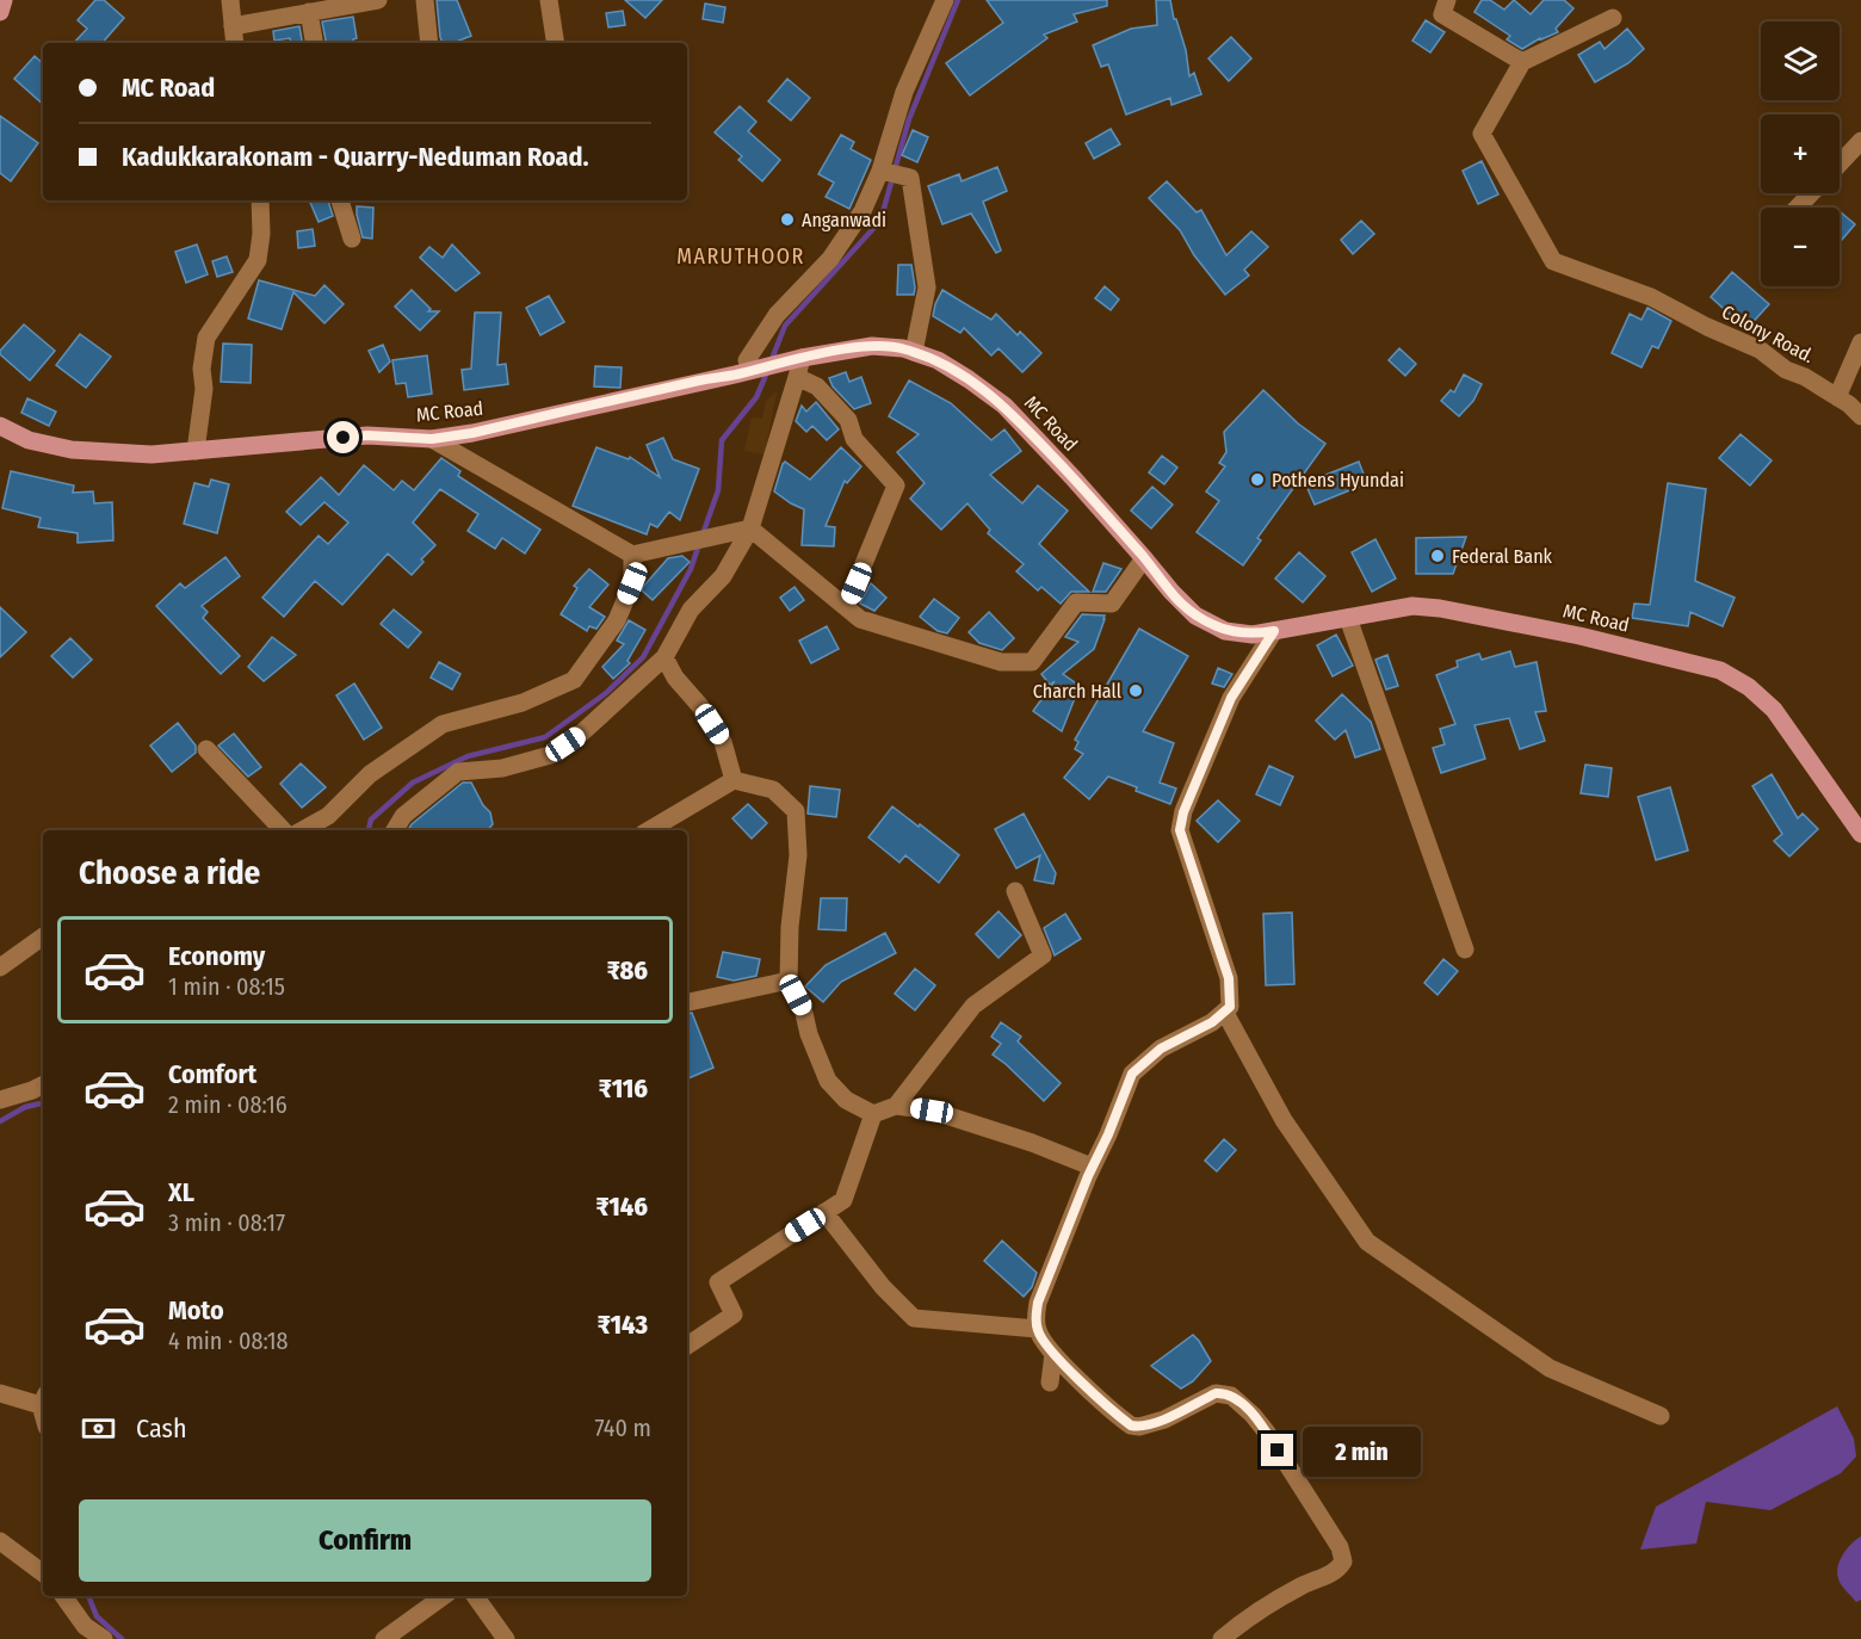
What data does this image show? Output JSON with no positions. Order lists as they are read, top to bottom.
{
  "streets": {
    "main road": ["MC Road"],
    "street": ["Colony Road."]
  },
  "districts": ["MARUTHOOR"],
  "places": [
    "Anganwadi",
    "Pothens Hyundai",
    "Federal Bank",
    "Charch Hall"
  ],
  "page": {
    "map_buttons": ["+", "−"],
    "banner": ["MC Road", "Kadukkarakonam - Quarry-Neduman Road."],
    "heading": "Choose a ride",
    "list": [
      {
        "name": "Economy",
        "note": "1 min · 08:15",
        "value": "₹86"
      },
      {
        "name": "Comfort",
        "note": "2 min · 08:16",
        "value": "₹116"
      },
      {
        "name": "XL",
        "note": "3 min · 08:17",
        "value": "₹146"
      },
      {
        "name": "Moto",
        "note": "4 min · 08:18",
        "value": "₹143"
      }
    ],
    "pay": ["Cash", "740 m"],
    "bubble": "2 min",
    "buttons": "Confirm"
  }
}
